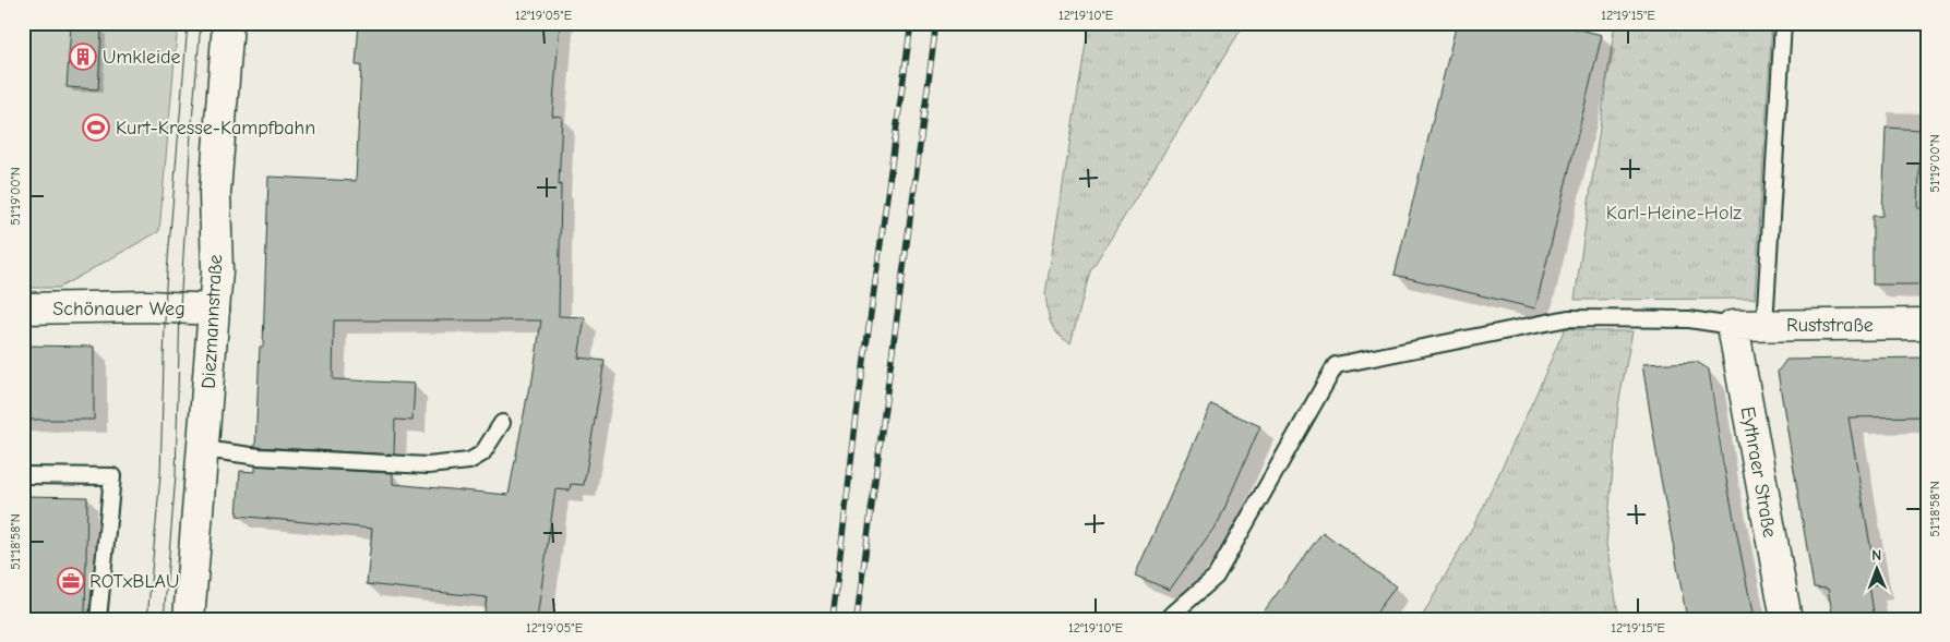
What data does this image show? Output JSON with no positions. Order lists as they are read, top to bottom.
{
  "streets": {
    "street": [
      "Schönauer Weg",
      "Diezmannstraße",
      "Ruststraße",
      "Eythraer Straße"
    ]
  },
  "crossings": [
    ["Schönauer Weg", "Diezmannstraße"],
    ["Ruststraße", "Eythraer Straße"]
  ],
  "parks": ["Karl-Heine-Holz"],
  "places": {
    "building": ["Umkleide"],
    "sports": ["Kurt-Kresse-Kampfbahn"],
    "office": ["ROTxBLAU"]
  },
  "north": "top",
  "coordinates": [
    "12°19'05\"E",
    "12°19'10\"E",
    "12°19'15\"E",
    "51°19'00\"N",
    "51°18'58\"N"
  ]
}
